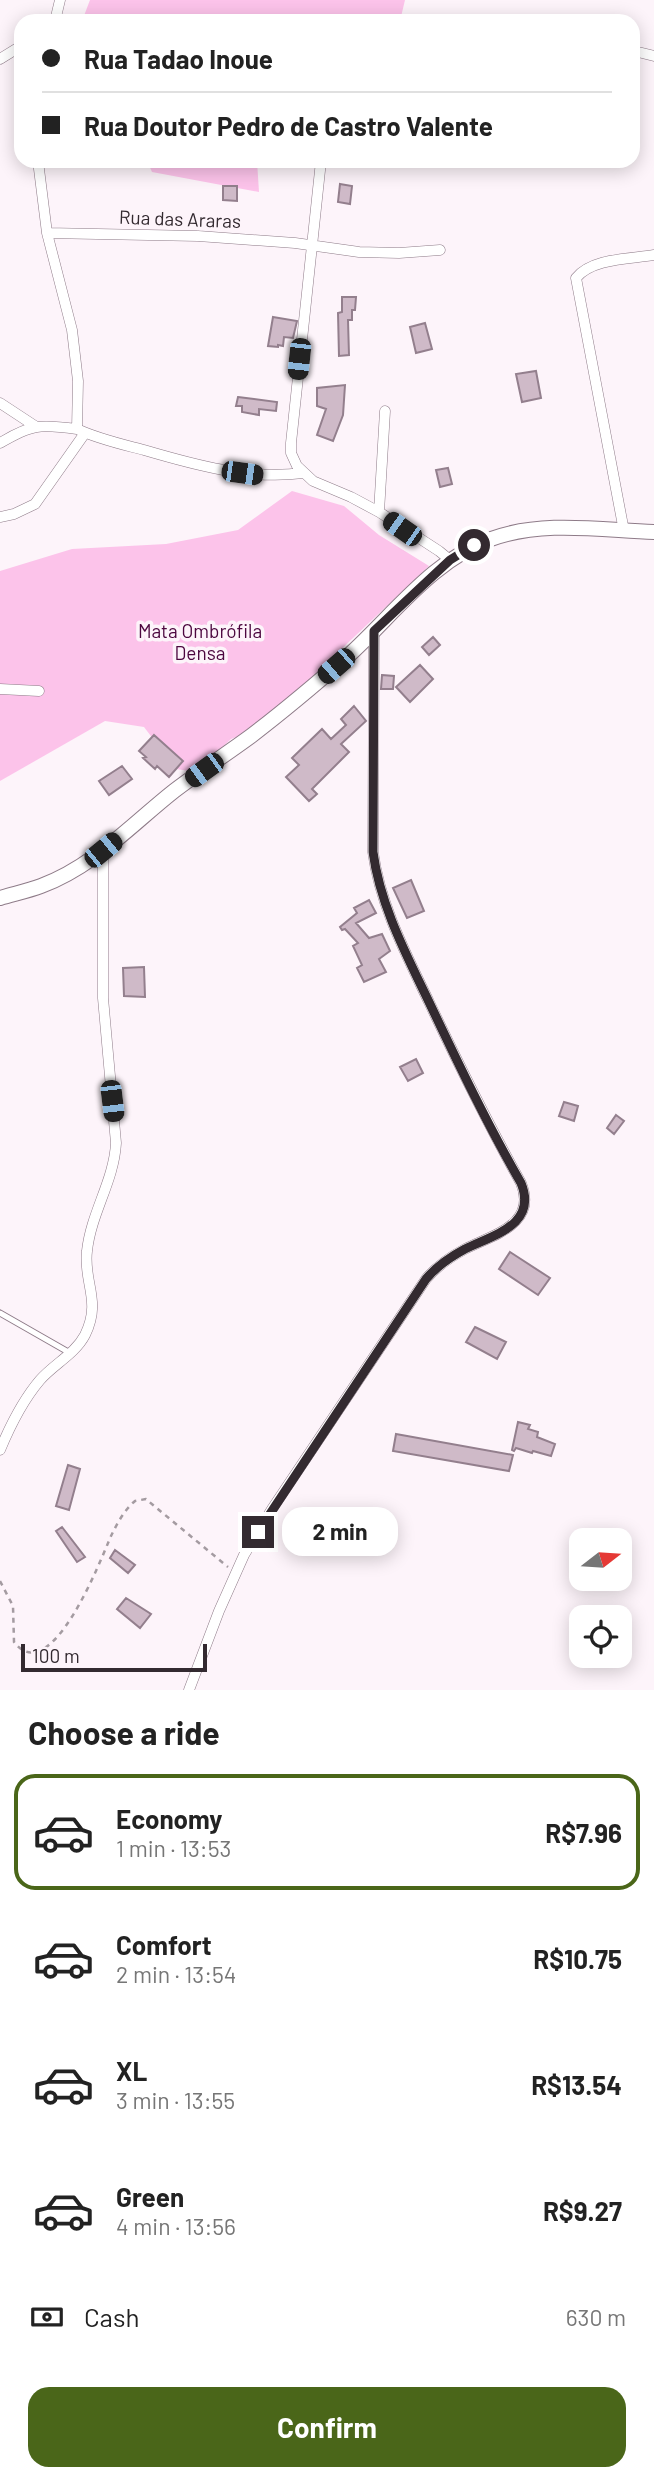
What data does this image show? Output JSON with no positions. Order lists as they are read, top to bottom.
{
  "streets": {
    "street": ["Rua das Araras"]
  },
  "parks": ["Mata Ombrófila Densa"],
  "scale_bar": "100 m",
  "north": "right",
  "page": {
    "banner": ["Rua Tadao Inoue", "Rua Doutor Pedro de Castro Valente"],
    "bubble": "2 min",
    "scale": "100 m",
    "heading": "Choose a ride",
    "list": [
      {
        "name": "Economy",
        "note": "1 min · 13:53",
        "value": "R$7.96"
      },
      {
        "name": "Comfort",
        "note": "2 min · 13:54",
        "value": "R$10.75"
      },
      {
        "name": "XL",
        "note": "3 min · 13:55",
        "value": "R$13.54"
      },
      {
        "name": "Green",
        "note": "4 min · 13:56",
        "value": "R$9.27"
      }
    ],
    "pay": ["Cash", "630 m"],
    "buttons": "Confirm"
  }
}
